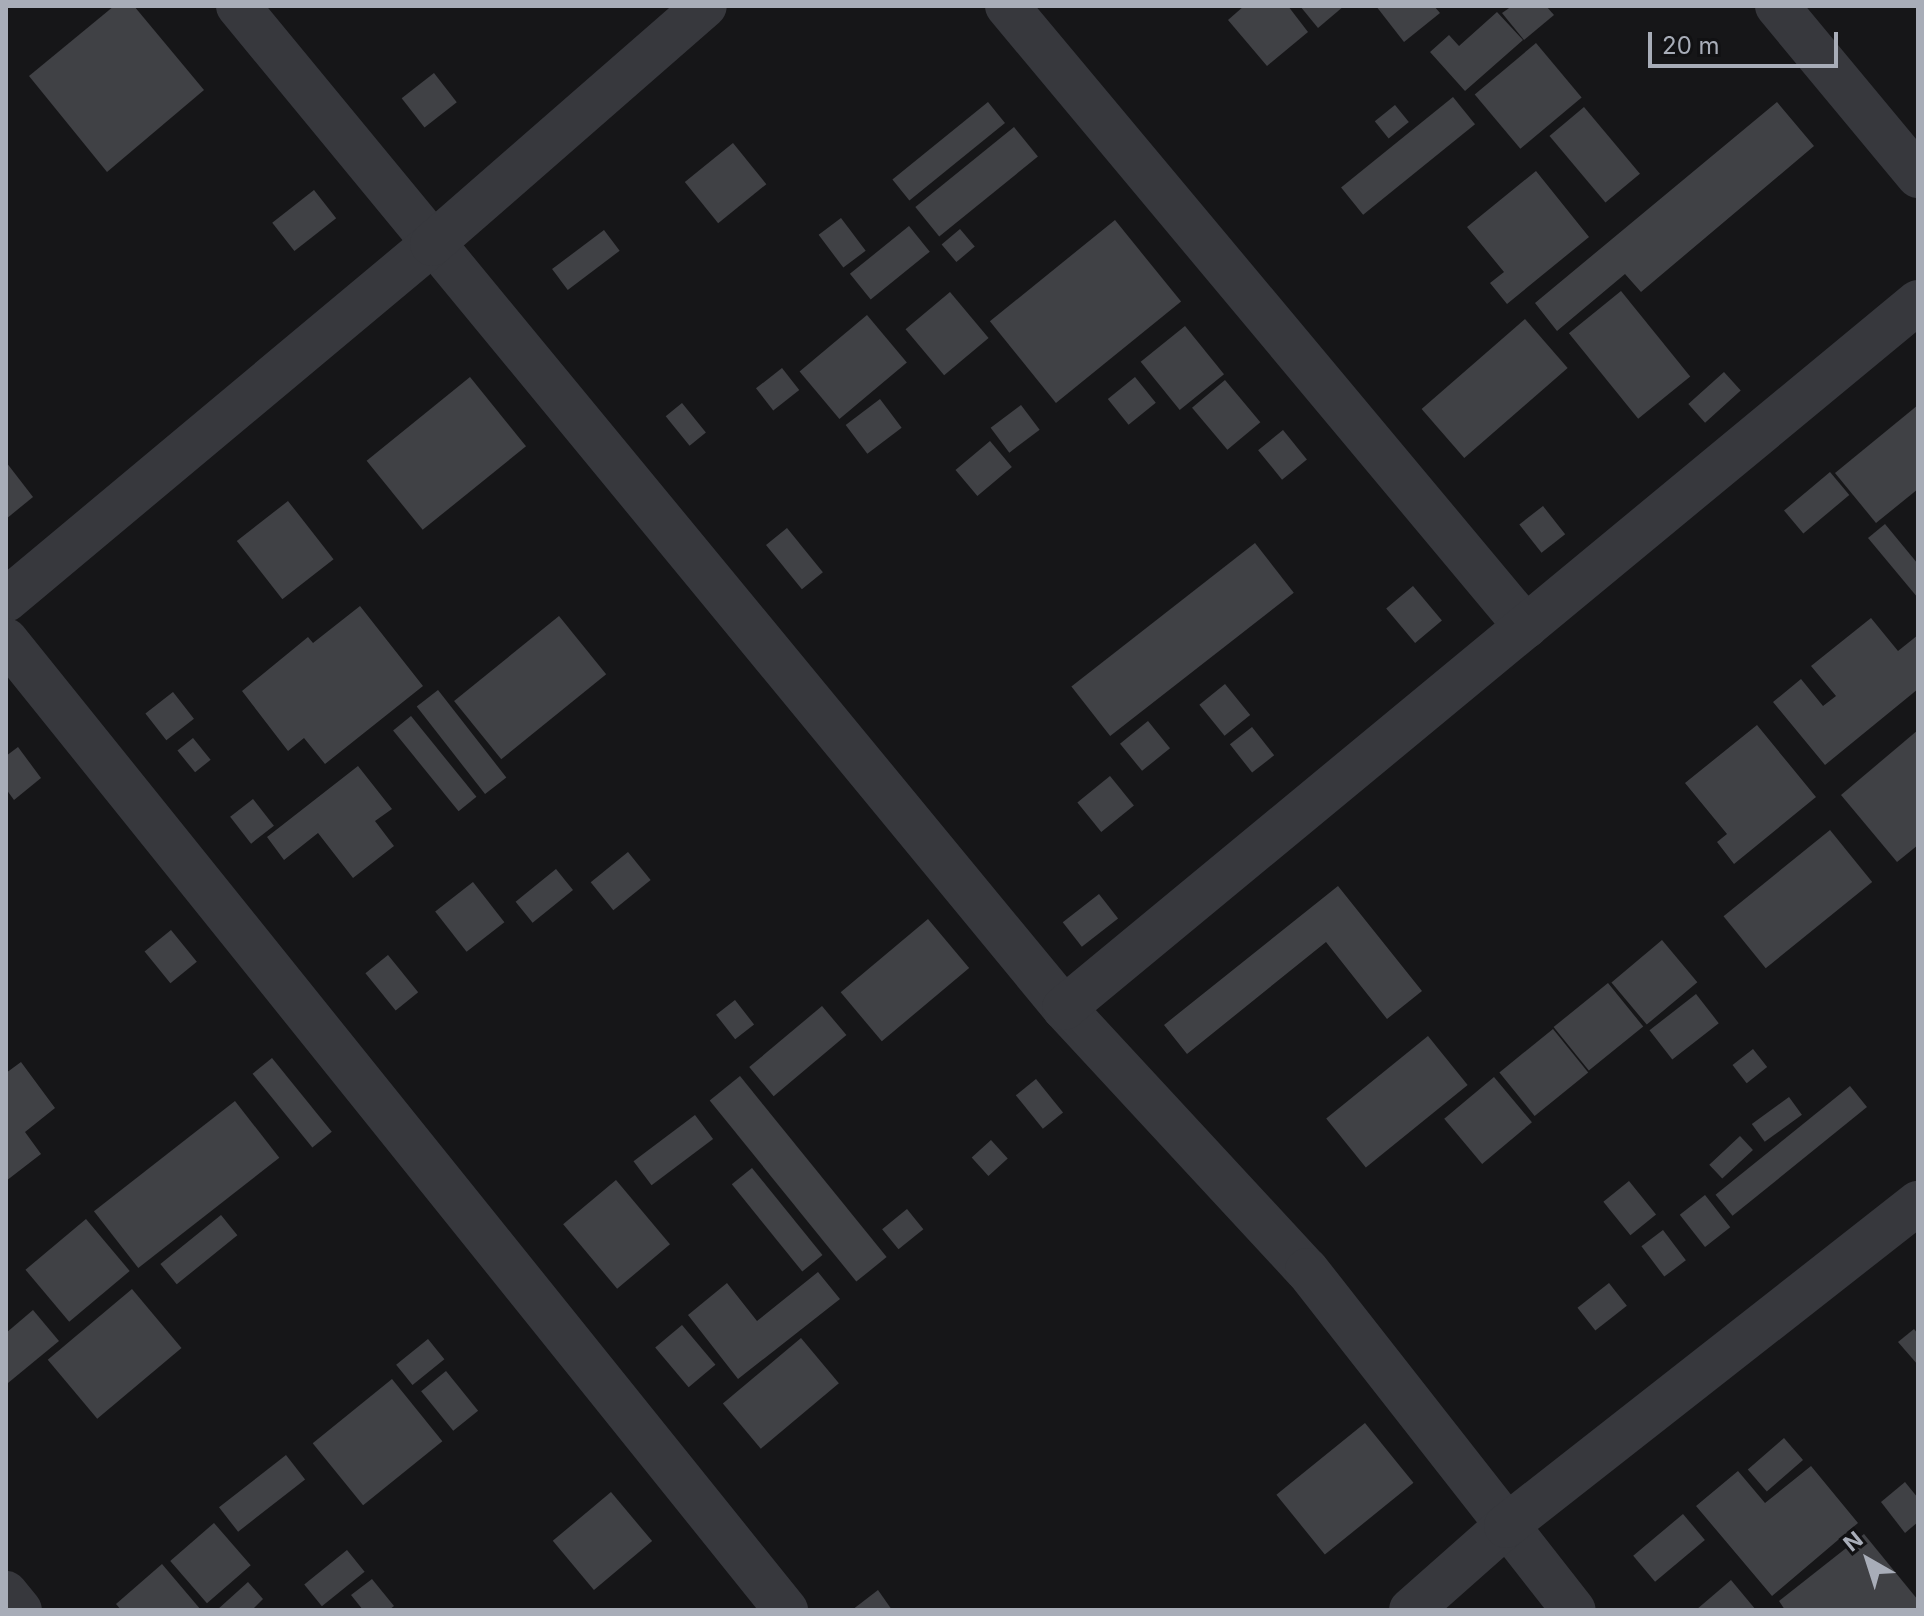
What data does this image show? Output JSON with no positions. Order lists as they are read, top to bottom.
{
  "scale_bar": "20 m",
  "north": "top left"
}
